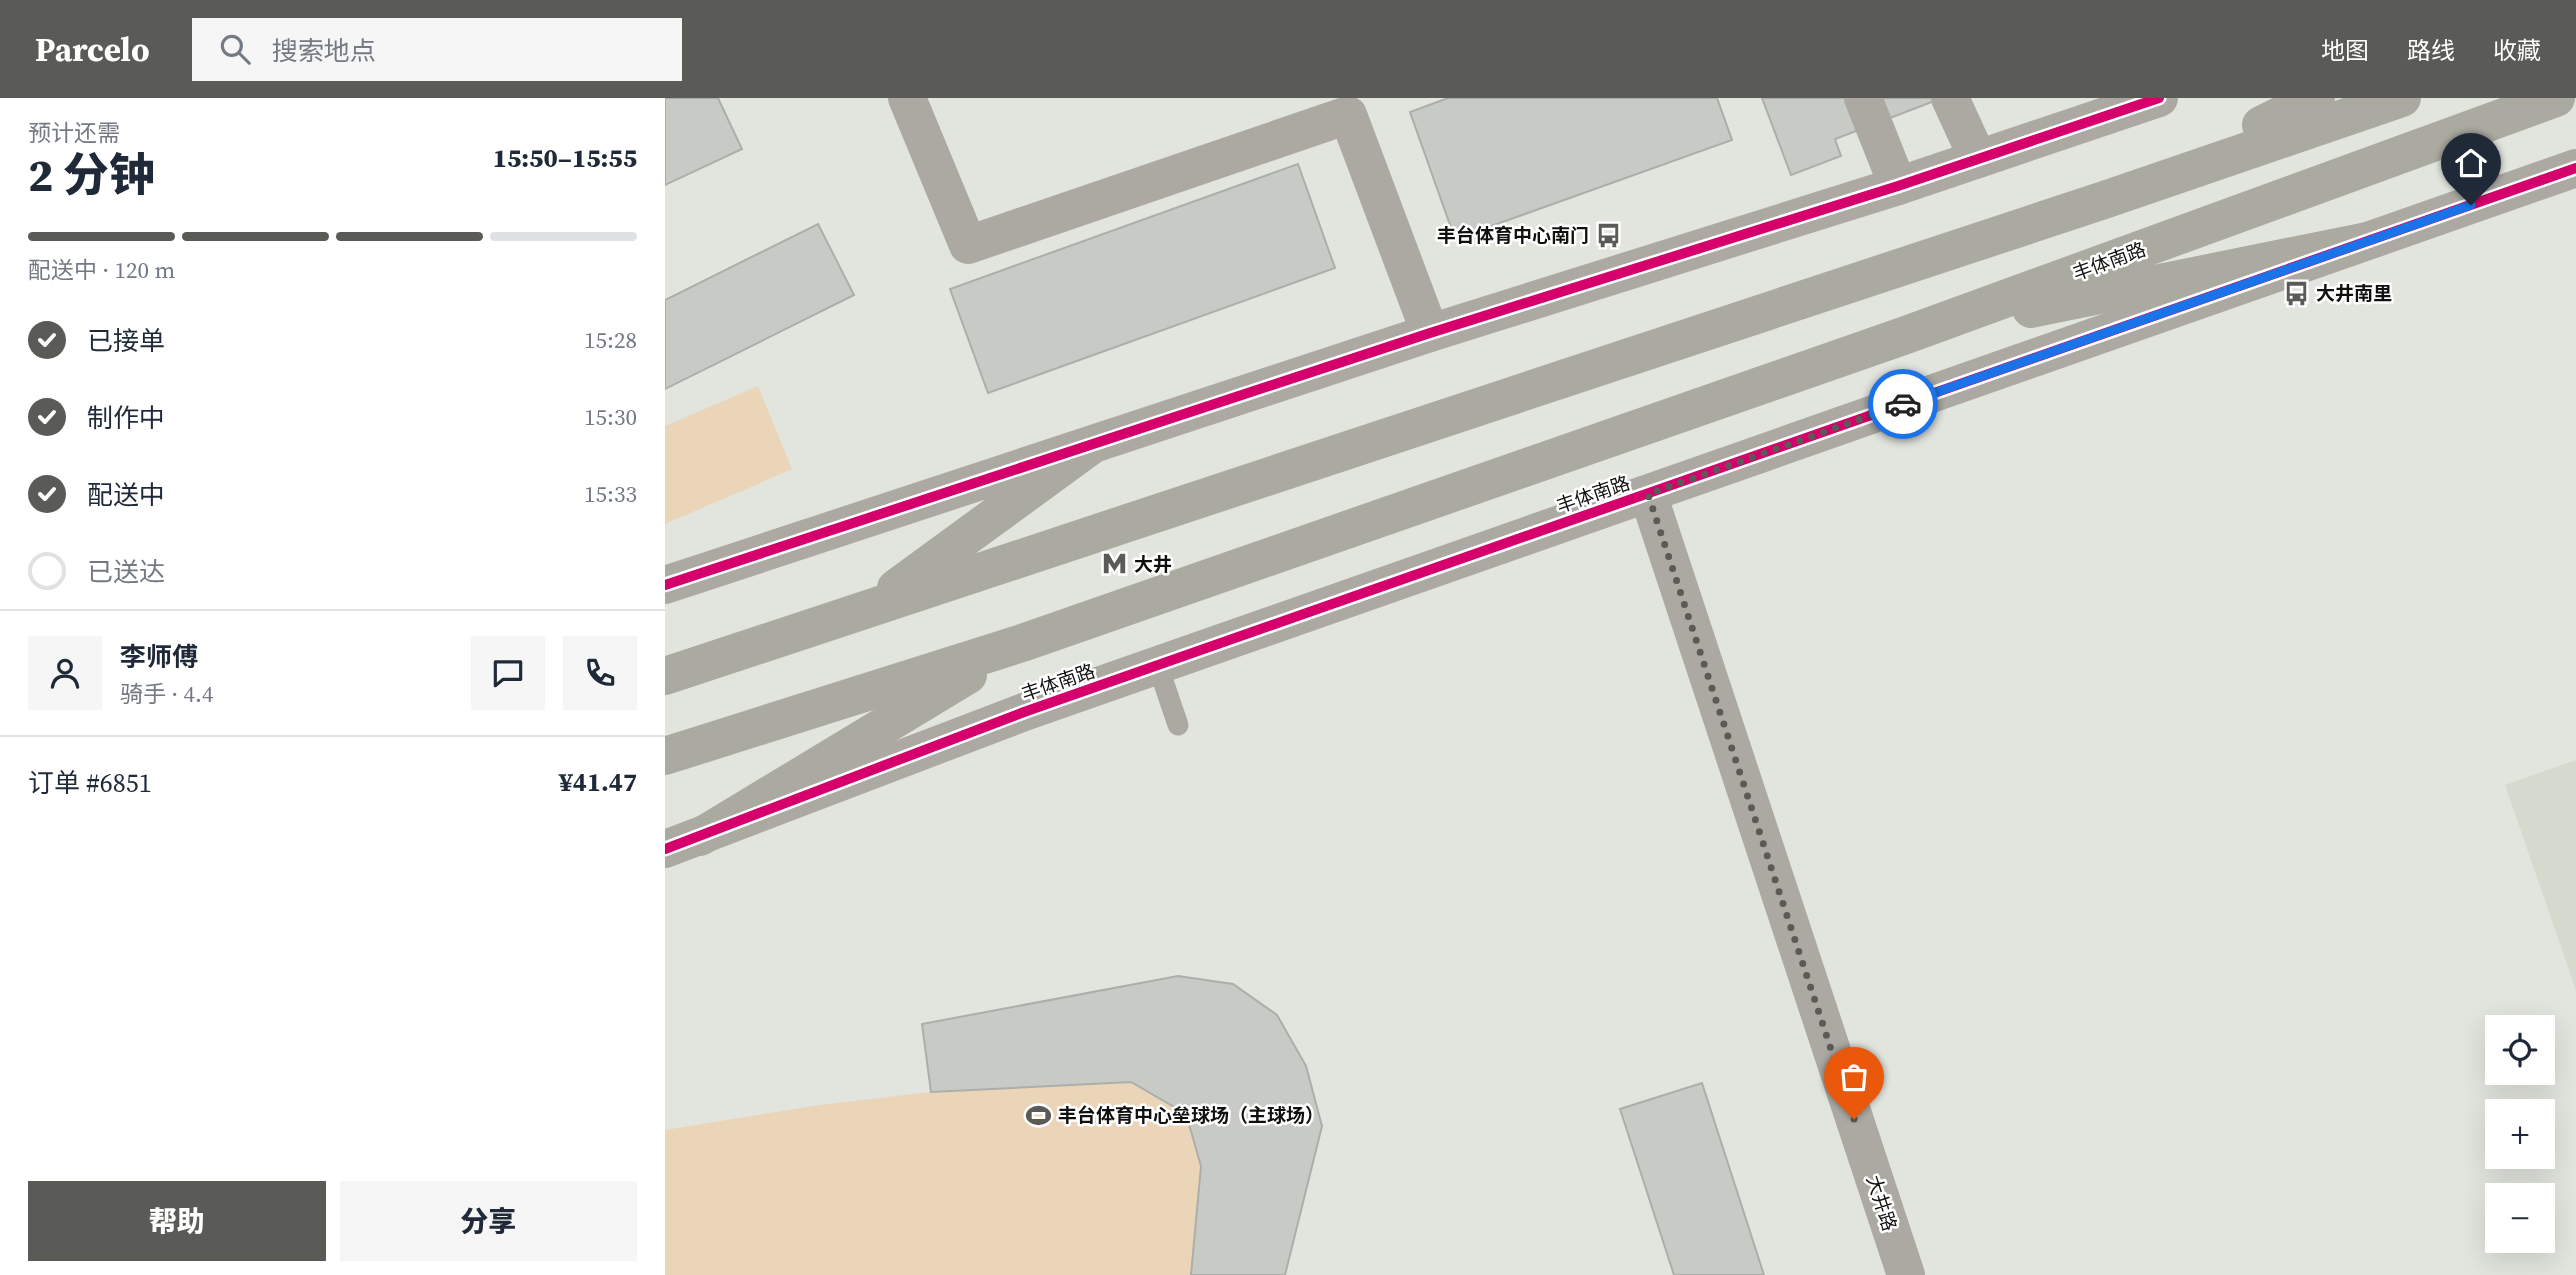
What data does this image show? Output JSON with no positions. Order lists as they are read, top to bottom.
{
  "streets": {
    "highway": ["丰体南路"],
    "street": ["大井路"]
  },
  "crossings": [
    ["丰体南路", "大井路"]
  ],
  "places": {
    "bus stop": ["丰台体育中心南门", "大井南里"],
    "metro station": ["大井"],
    "sports": ["丰台体育中心垒球场（主球场）"]
  },
  "page": {
    "header": "Parcelo",
    "search": "搜索地点",
    "nav": ["地图", "路线", "收藏"],
    "heading": ["2 分钟", "预计还需", "15:50–15:55"],
    "panel": [
      "李师傅",
      "骑手 · 4.4",
      "订单 #6851",
      "¥41.47"
    ],
    "bar": "配送中 · 120 m",
    "list": [
      ["已接单", "15:28"],
      ["制作中", "15:30"],
      ["配送中", "15:33"],
      "已送达"
    ],
    "map_buttons": ["+", "−"],
    "buttons": ["帮助", "分享"]
  }
}
